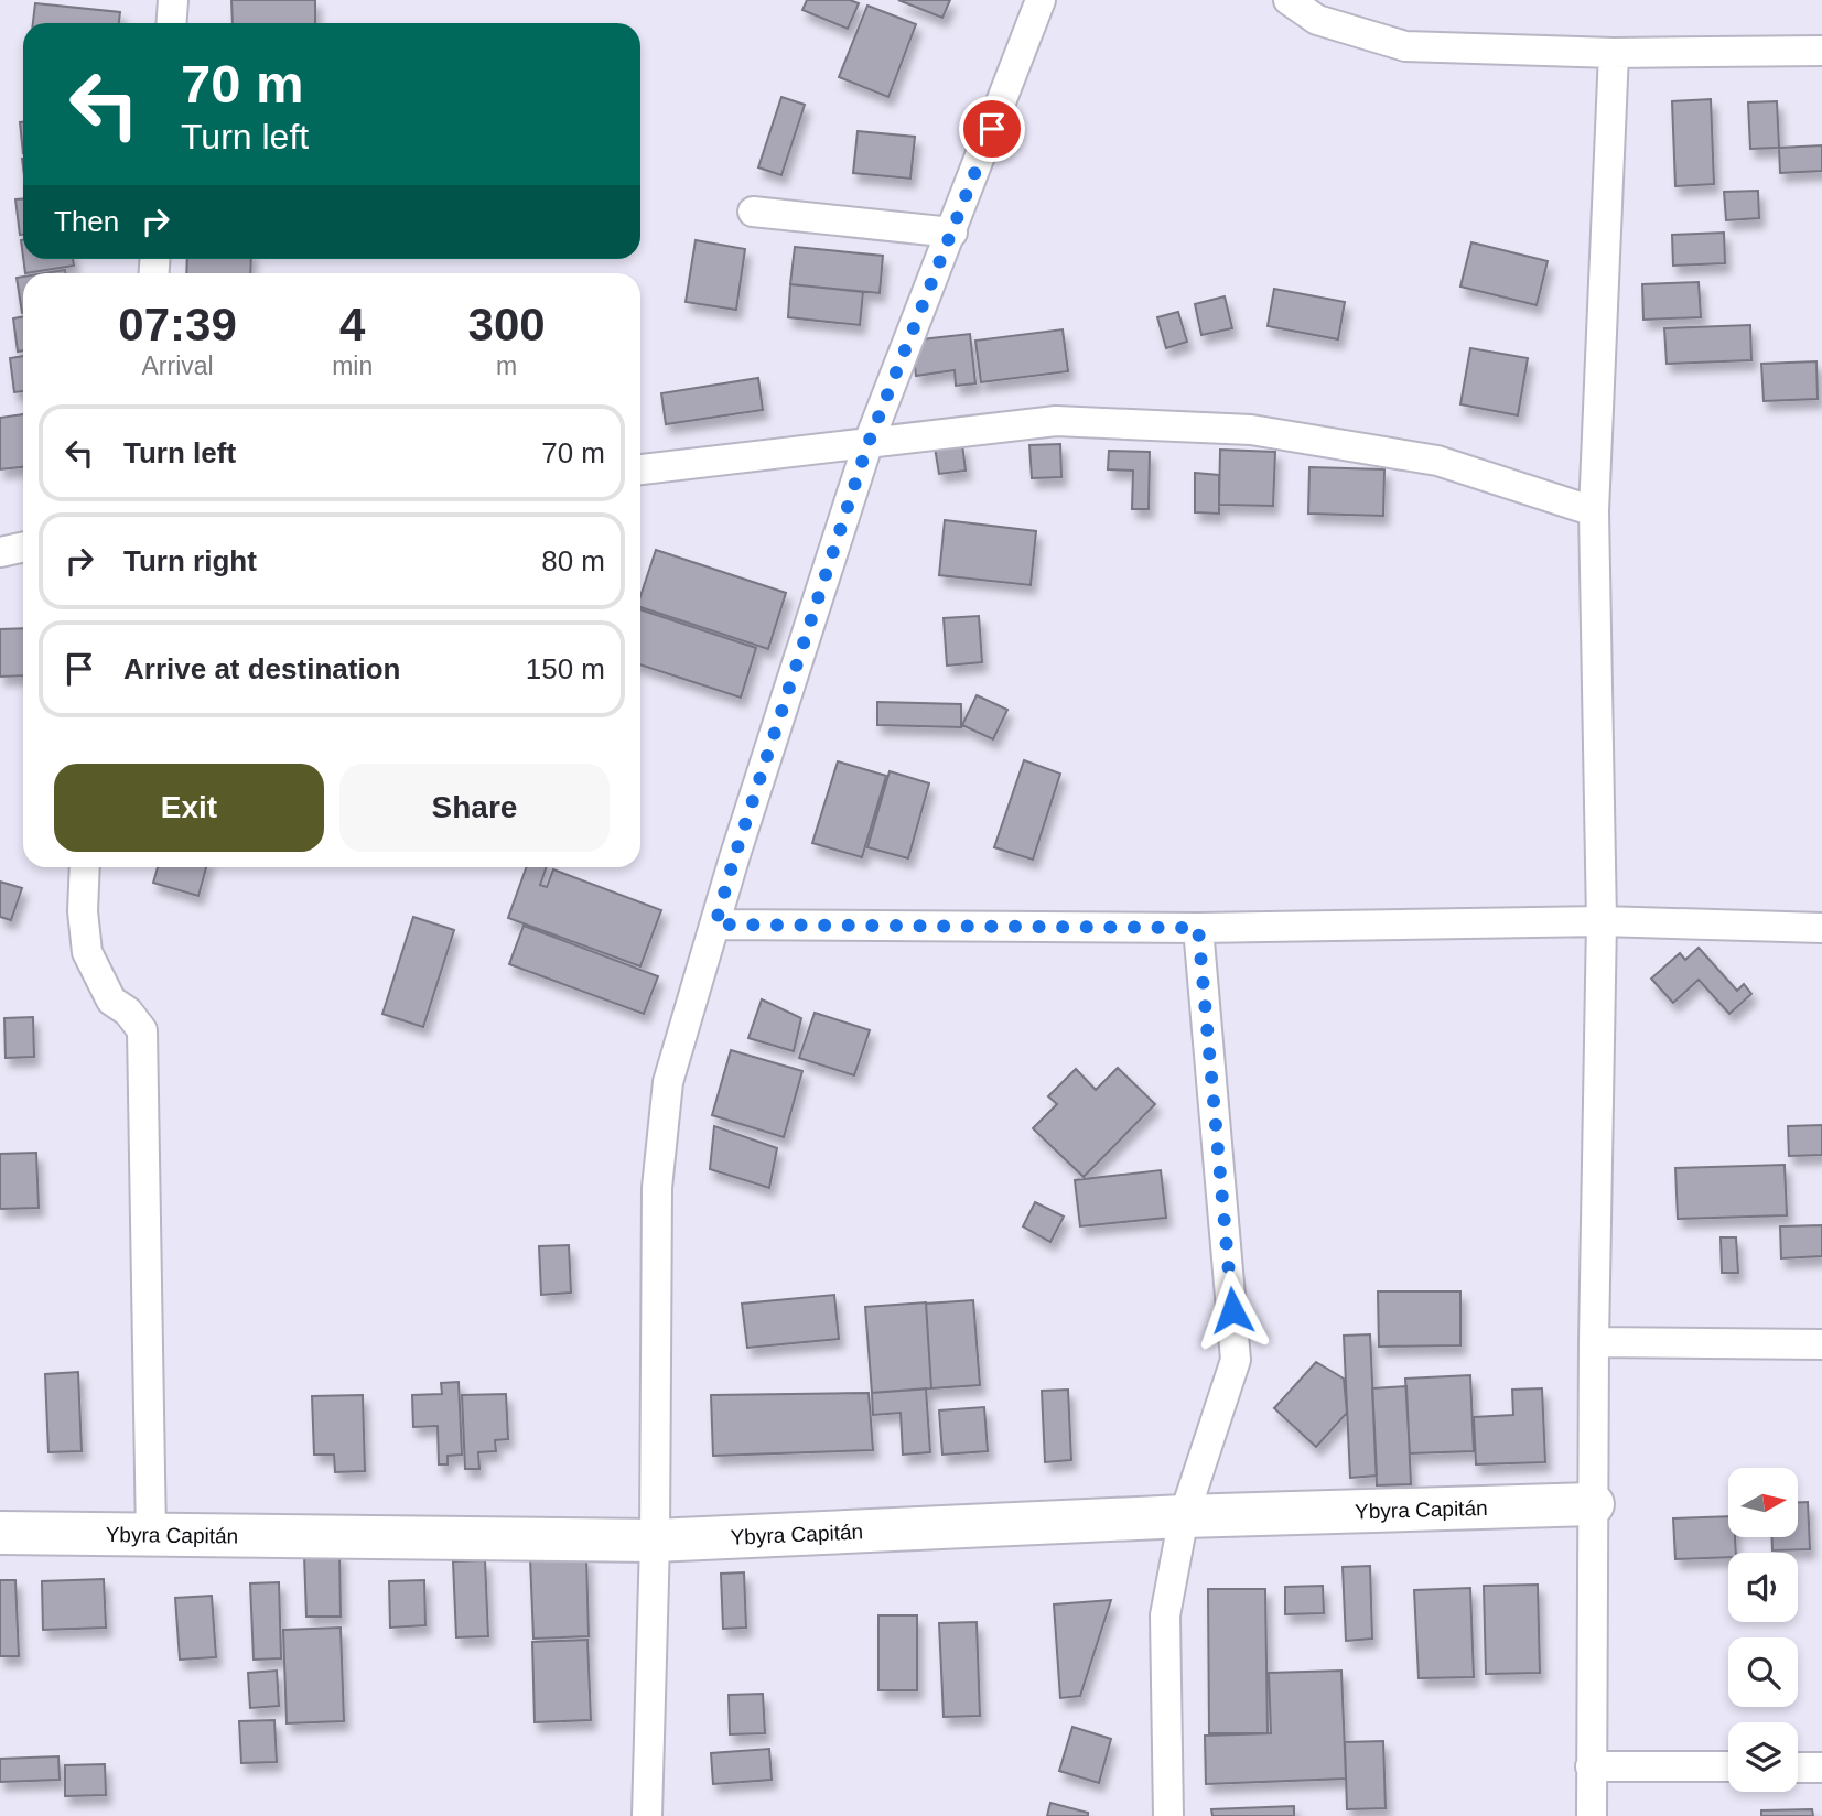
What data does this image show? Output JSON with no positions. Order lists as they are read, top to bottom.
{
  "streets": {
    "street": ["Ybyra Capitán"]
  },
  "north": "right",
  "page": {
    "turn": ["70 m", "Turn left"],
    "then": "Then",
    "eta": [
      "07:39",
      "Arrival",
      "4",
      "min",
      "300",
      "m"
    ],
    "list": [
      {
        "name": "Turn left",
        "value": "70 m"
      },
      {
        "name": "Turn right",
        "value": "80 m"
      },
      {
        "name": "Arrive at destination",
        "value": "150 m"
      }
    ],
    "buttons": ["Exit", "Share"]
  }
}
